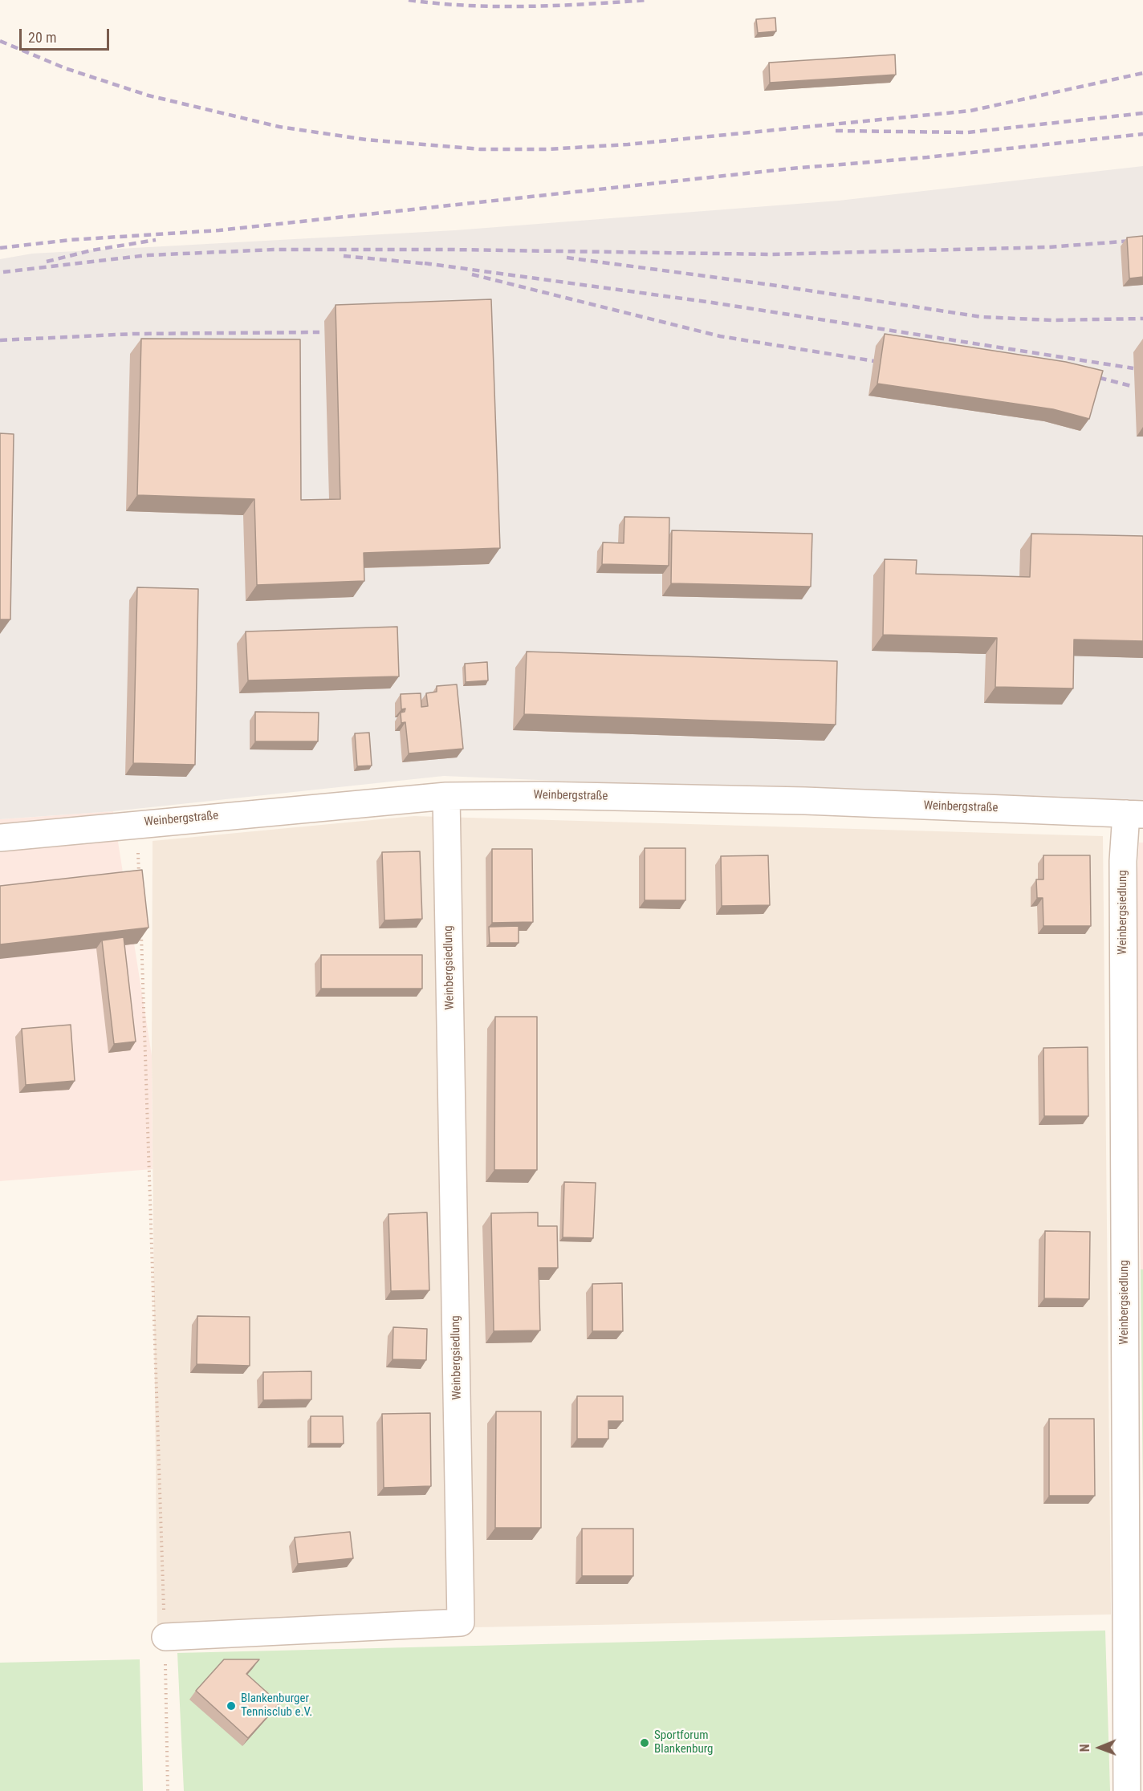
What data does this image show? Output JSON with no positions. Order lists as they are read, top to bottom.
{
  "streets": {
    "street": ["Weinbergstraße", "Weinbergsiedlung"]
  },
  "crossings": [
    ["Weinbergstraße", "Weinbergsiedlung"]
  ],
  "places": ["Blankenburger Tennisclub e.V.", "Sportforum Blankenburg"],
  "scale_bar": "20 m",
  "north": "left"
}
